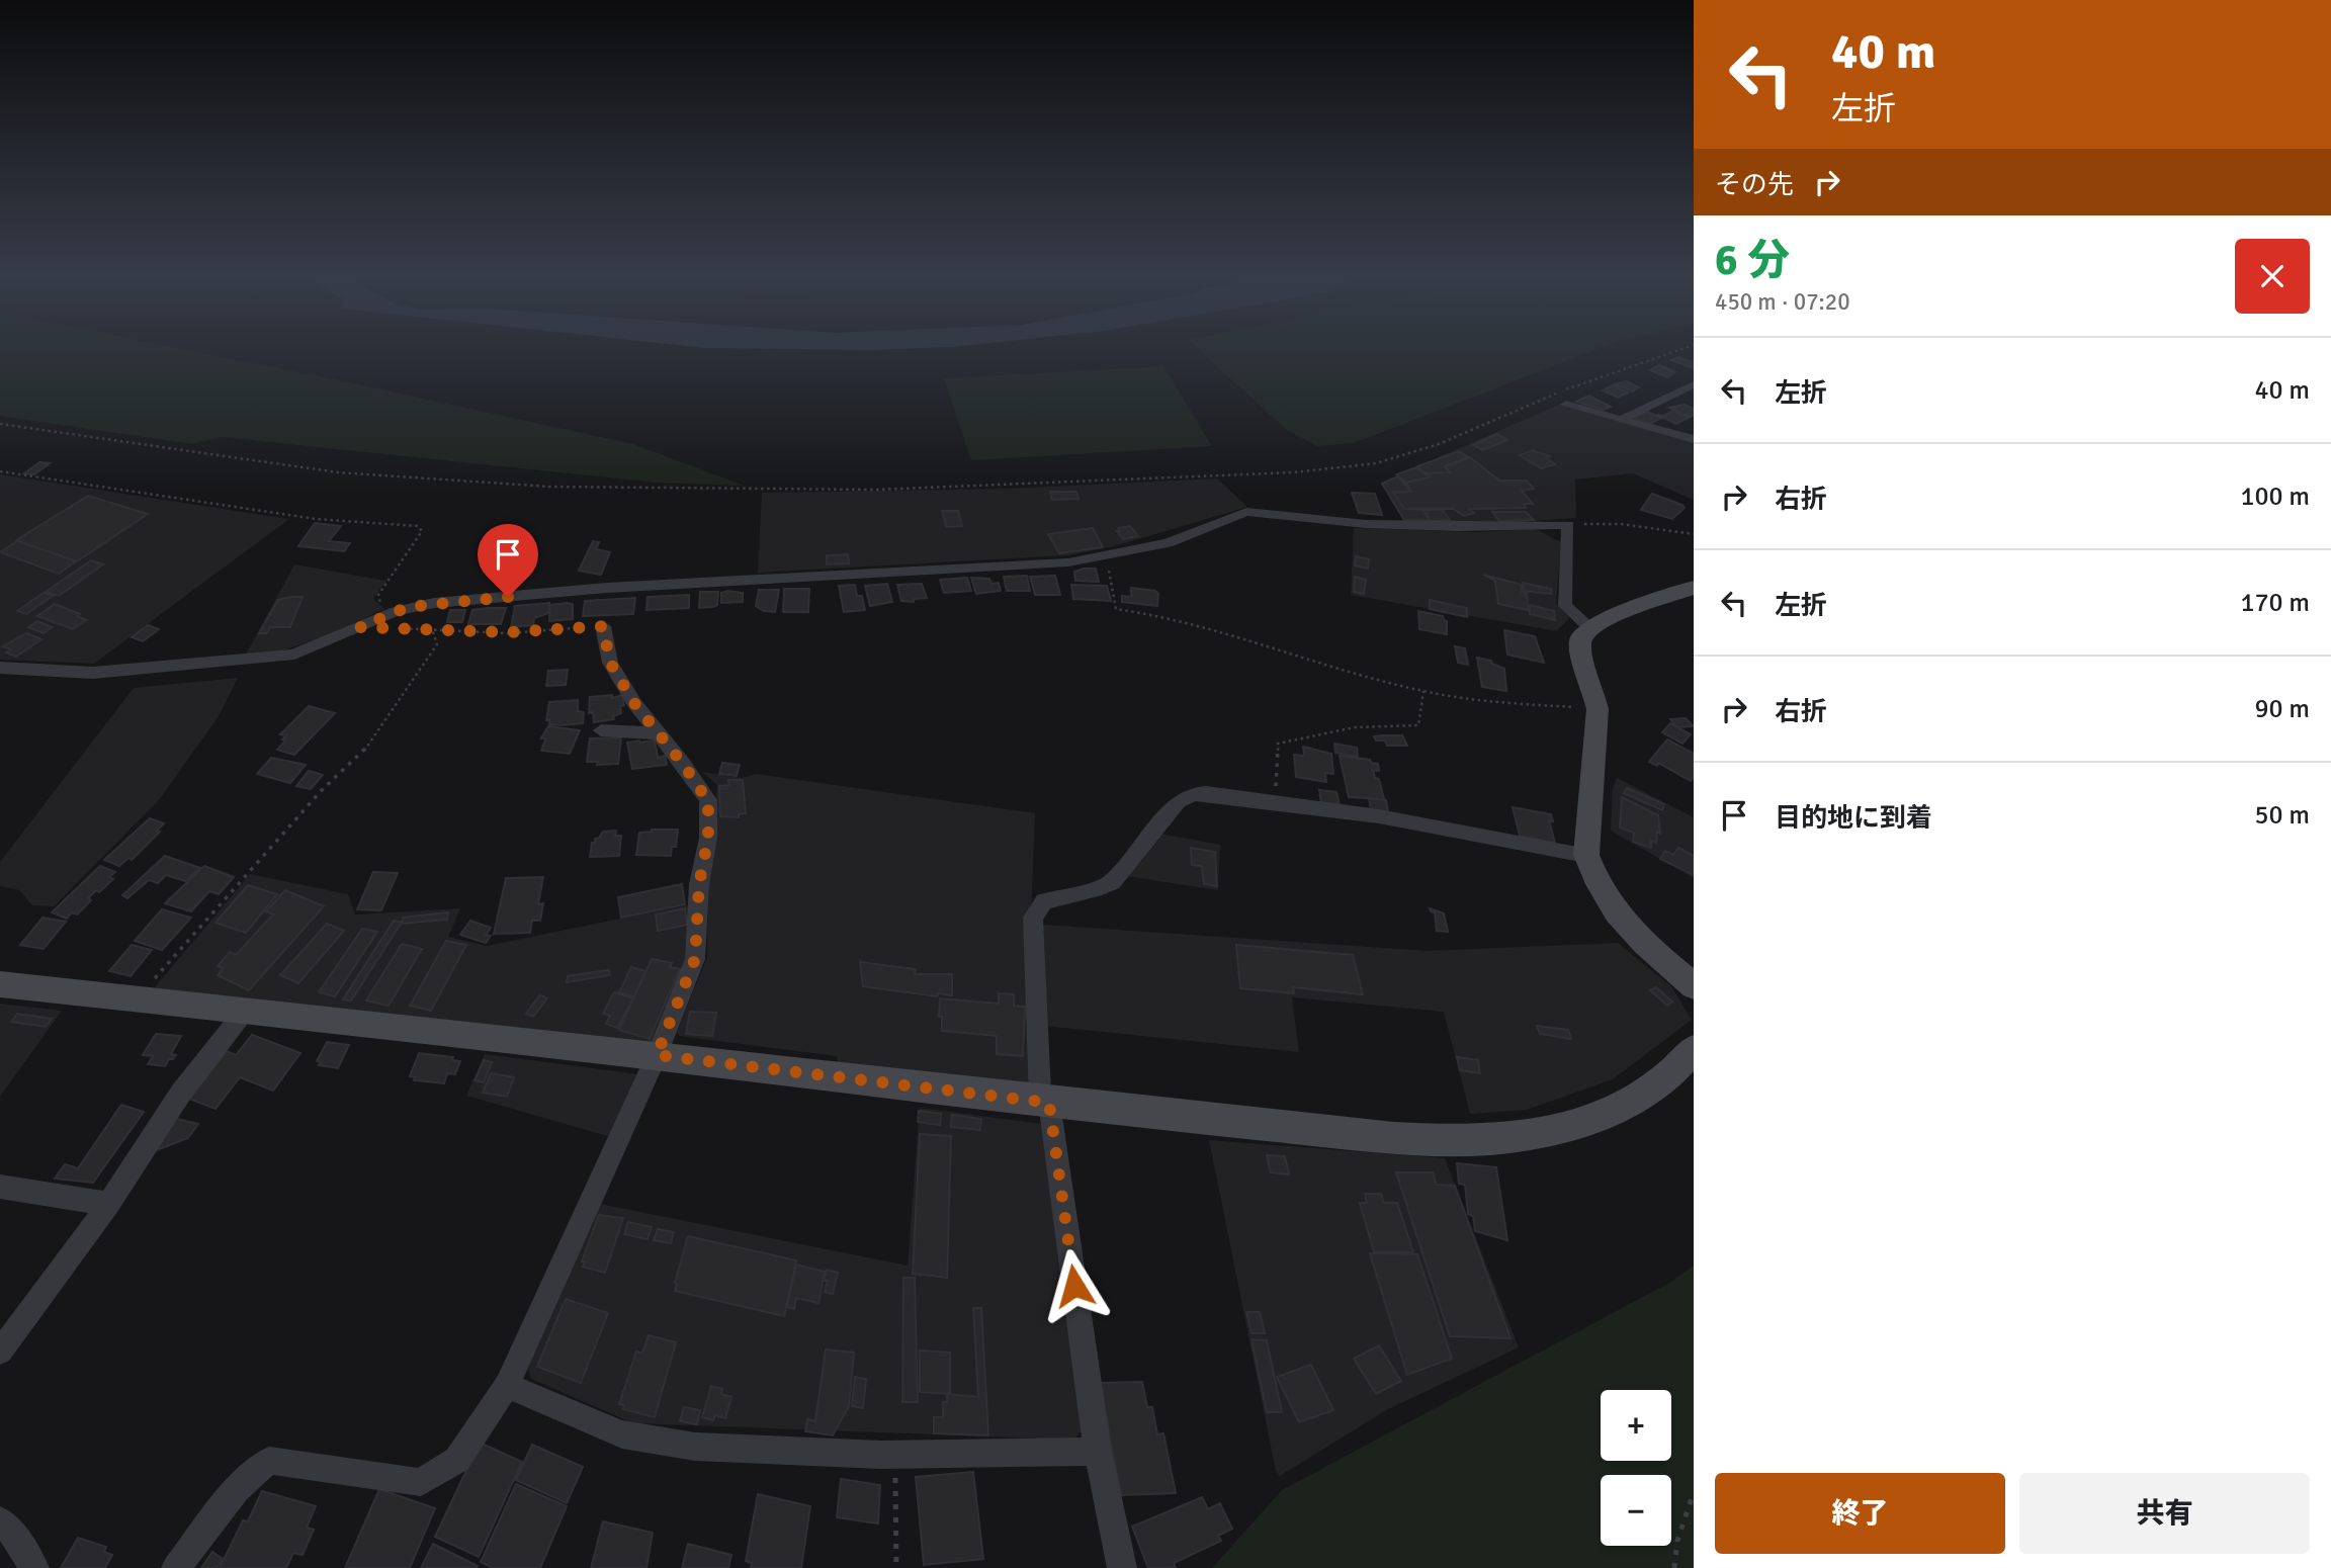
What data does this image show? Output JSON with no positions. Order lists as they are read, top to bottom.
{
  "page": {
    "turn": ["40 m", "左折"],
    "then": "その先",
    "heading": ["6 分", "450 m · 07:20"],
    "list": [
      {
        "name": "左折",
        "value": "40 m"
      },
      {
        "name": "右折",
        "value": "100 m"
      },
      {
        "name": "左折",
        "value": "170 m"
      },
      {
        "name": "右折",
        "value": "90 m"
      },
      {
        "name": "目的地に到着",
        "value": "50 m"
      }
    ],
    "map_buttons": ["+", "−"],
    "buttons": ["終了", "共有"]
  }
}
